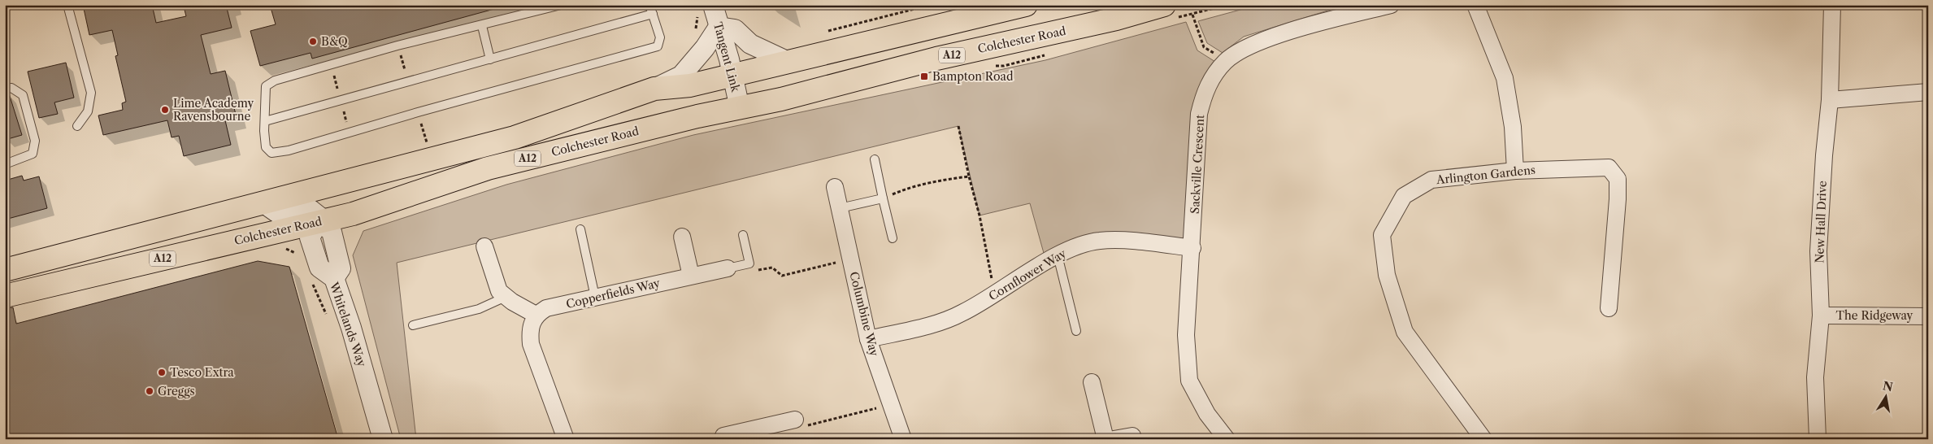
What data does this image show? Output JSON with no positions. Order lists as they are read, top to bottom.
{
  "streets": {
    "highway": ["Colchester Road", "A12"],
    "street": [
      "Tangent Link",
      "Sackville Crescent",
      "Arlington Gardens",
      "New Hall Drive",
      "Cornflower Way",
      "Copperfields Way",
      "Columbine Way",
      "The Ridgeway",
      "Whitelands Way"
    ]
  },
  "crossings": [
    ["Colchester Road", "Tangent Link"],
    ["Colchester Road", "Whitelands Way"],
    ["A12", "Tangent Link"],
    ["Sackville Crescent", "Cornflower Way"],
    ["New Hall Drive", "The Ridgeway"],
    ["Cornflower Way", "Columbine Way"]
  ],
  "places": {
    "other": [
      "B&Q",
      "Lime Academy Ravensbourne",
      "Tesco Extra",
      "Greggs"
    ],
    "transit": ["Bampton Road"]
  },
  "north": "top"
}
